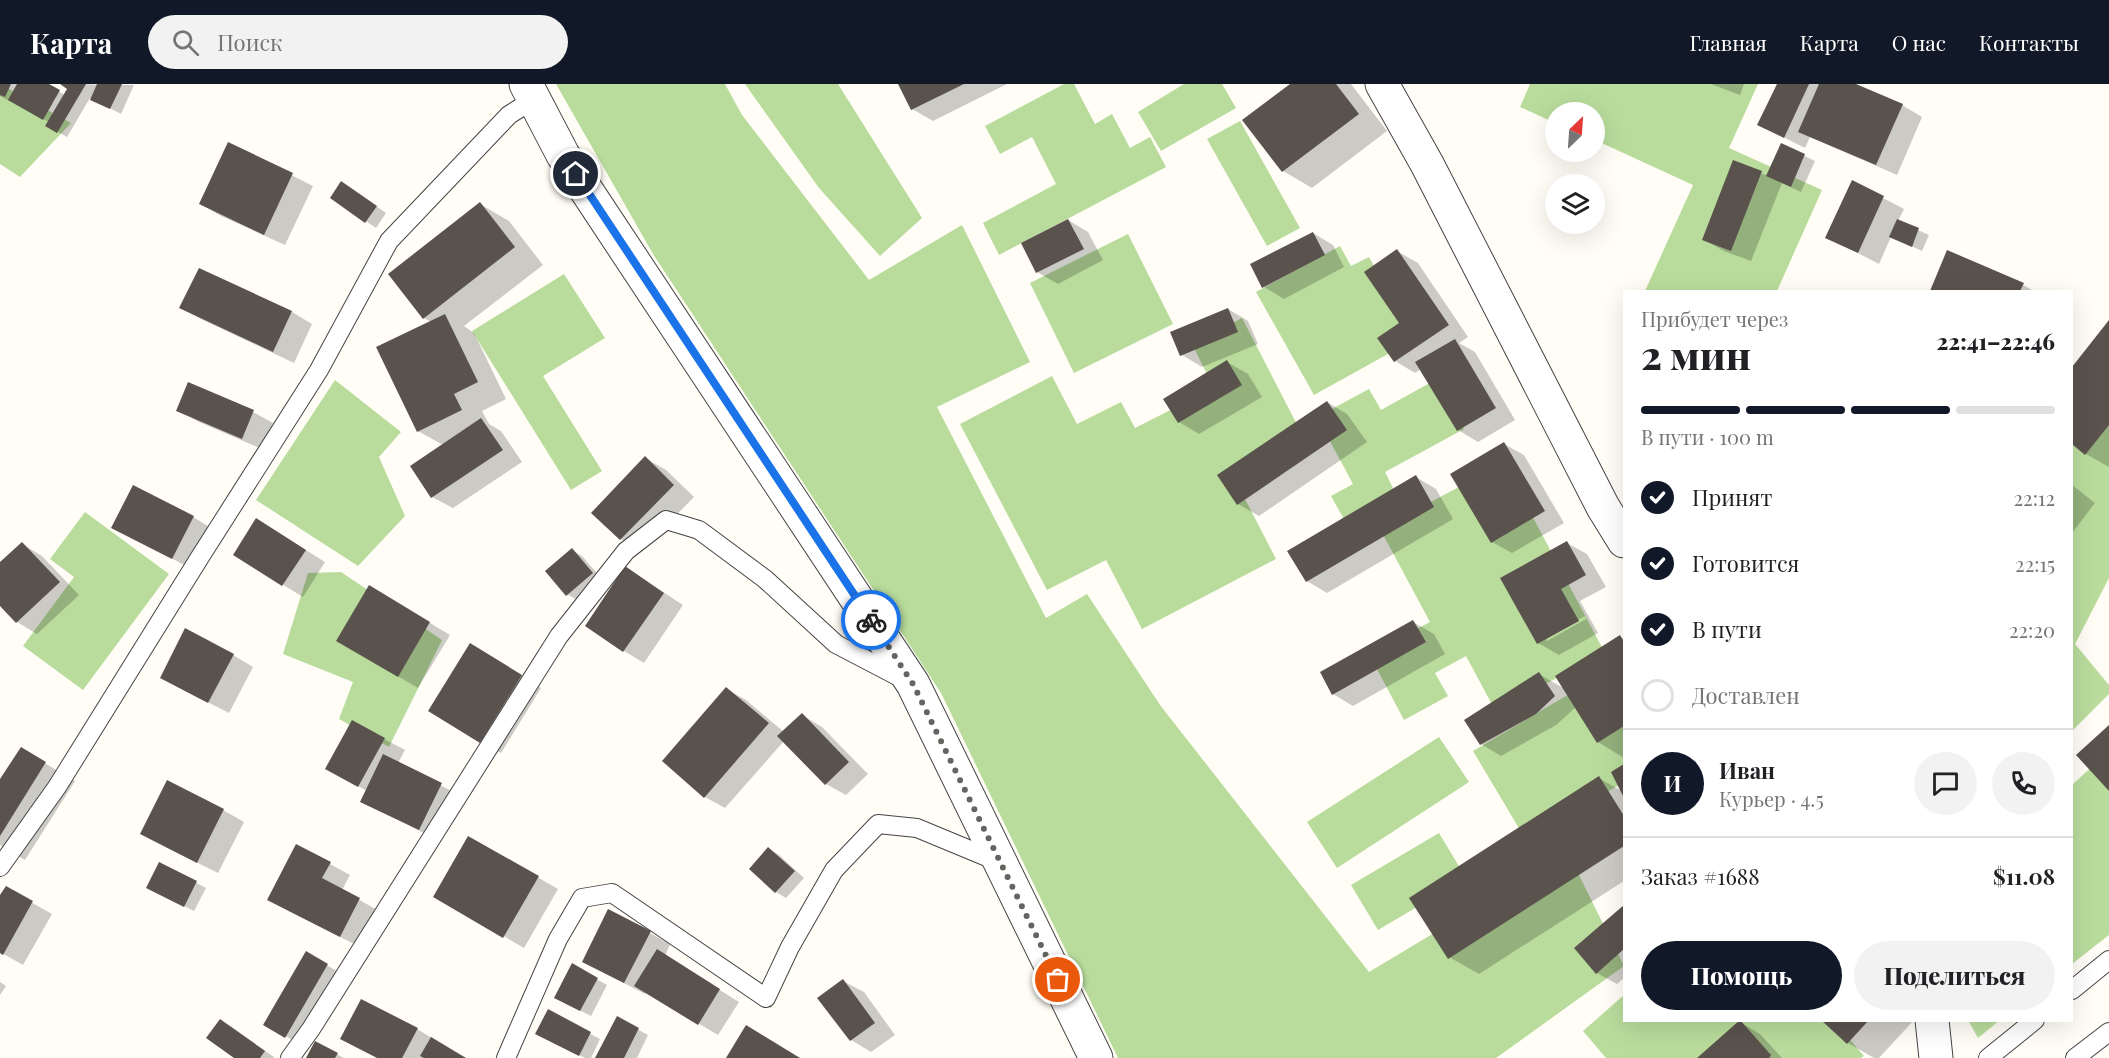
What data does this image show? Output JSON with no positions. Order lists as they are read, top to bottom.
{
  "north": "top right",
  "page": {
    "header": "Карта",
    "search": "Поиск",
    "nav": [
      "Главная",
      "Карта",
      "О нас",
      "Контакты"
    ],
    "heading": ["2 мин", "Прибудет через", "22:41–22:46"],
    "panel": [
      "Иван",
      "Курьер · 4.5",
      "Заказ #1688",
      "$11.08"
    ],
    "bar": "В пути · 100 m",
    "list": [
      ["Принят", "22:12"],
      ["Готовится", "22:15"],
      ["В пути", "22:20"],
      "Доставлен"
    ],
    "round": "И",
    "buttons": ["Помощь", "Поделиться"]
  }
}
